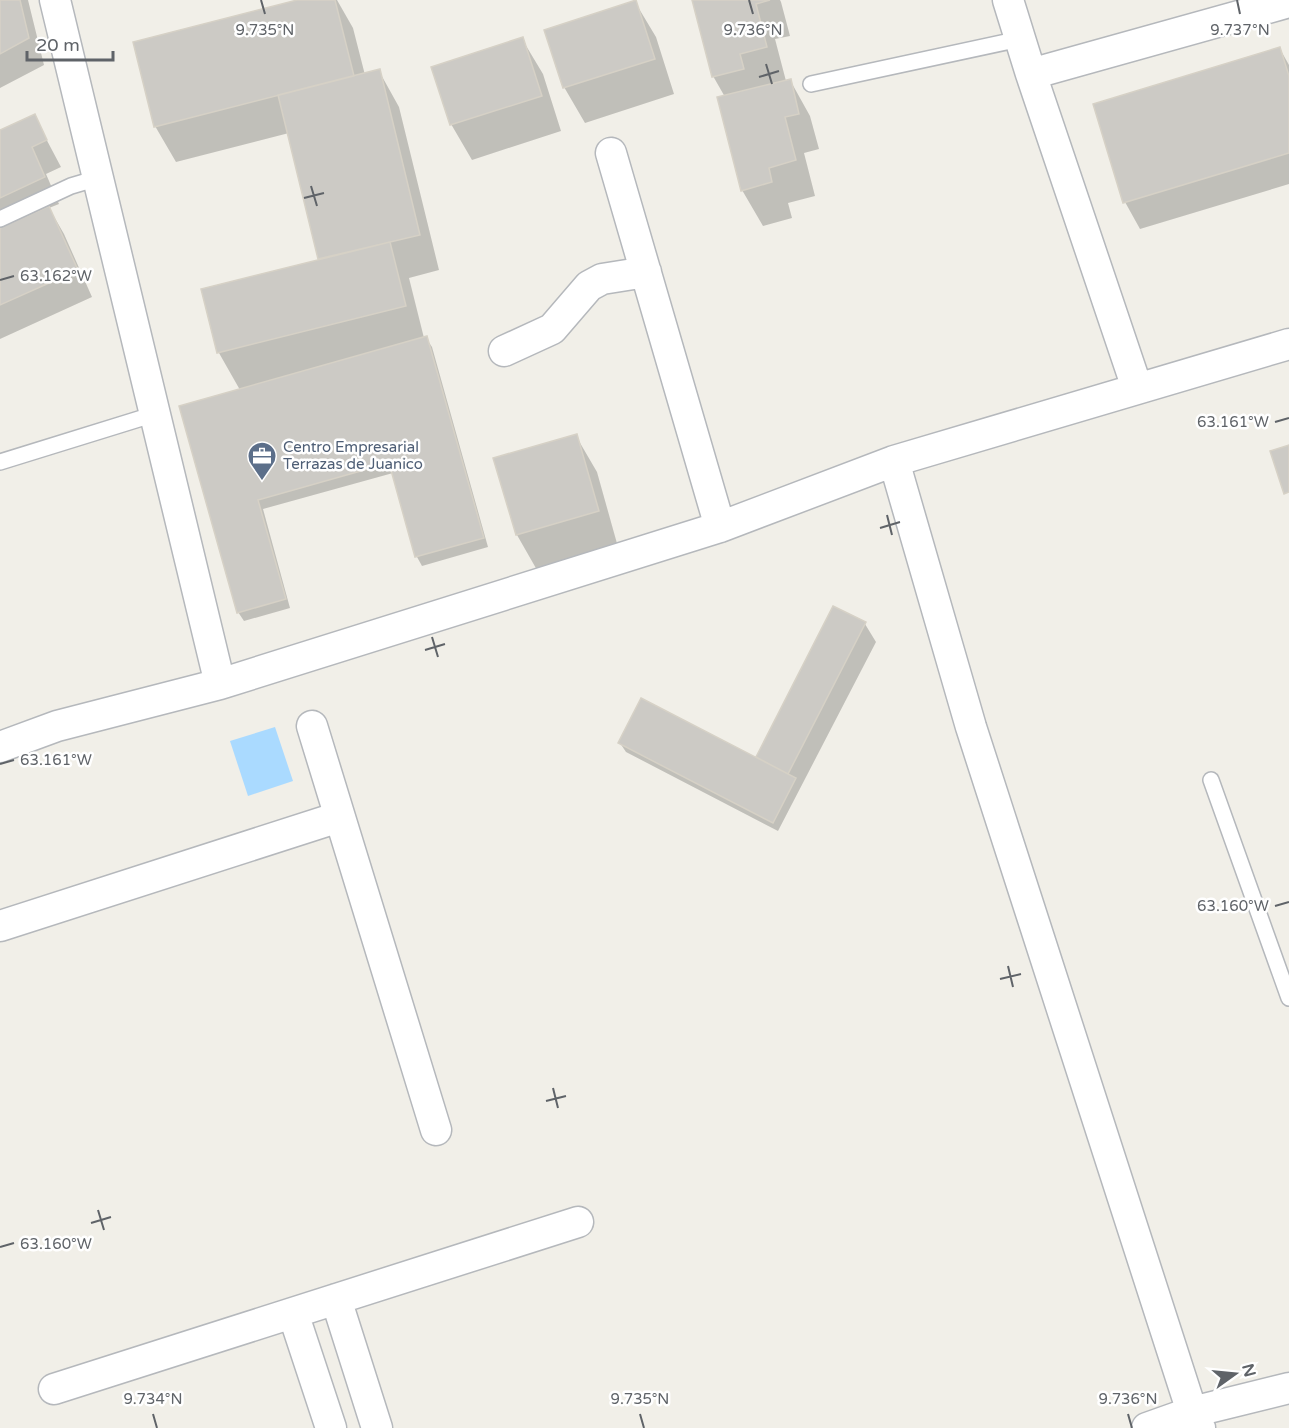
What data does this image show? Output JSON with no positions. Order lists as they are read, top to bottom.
{
  "places": {
    "office": ["Centro Empresarial Terrazas de Juanico"]
  },
  "scale_bar": "20 m",
  "north": "right",
  "coordinates": [
    "9.735°N",
    "9.736°N",
    "9.737°N",
    "63.162°W",
    "63.161°W",
    "63.160°W",
    "9.734°N"
  ]
}
